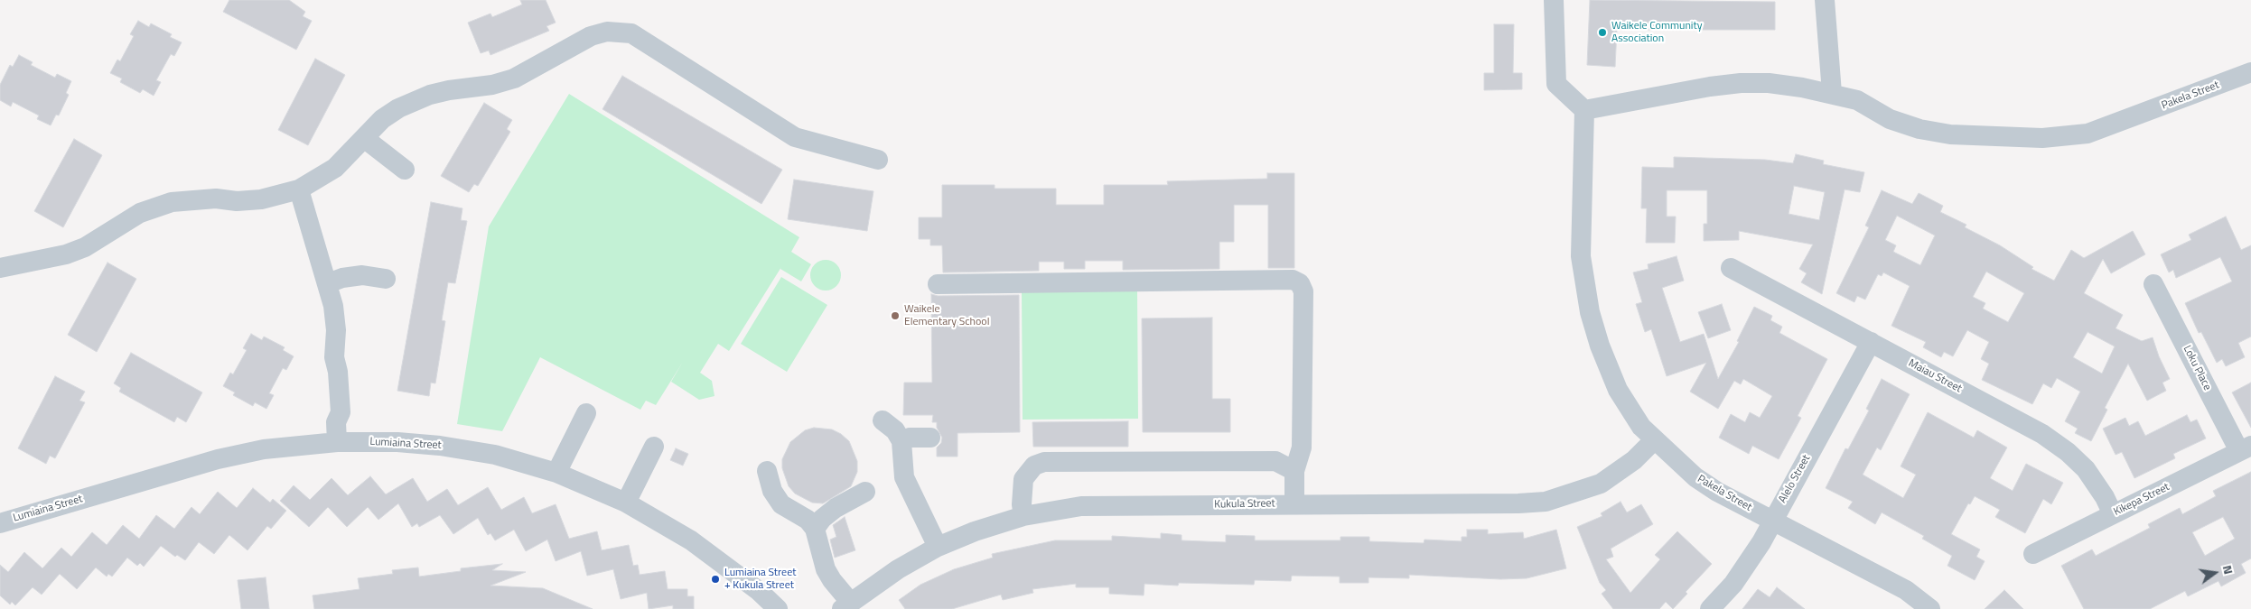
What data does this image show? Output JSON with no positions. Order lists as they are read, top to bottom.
{
  "streets": {
    "street": [
      "Pakela Street",
      "Loku Place",
      "Maiau Street",
      "Lumiaina Street",
      "Alelo Street",
      "Kikepa Street",
      "Kukula Street"
    ]
  },
  "crossings": [
    ["Pakela Street", "Alelo Street"],
    ["Pakela Street", "Kukula Street"],
    ["Loku Place", "Kikepa Street"],
    ["Maiau Street", "Alelo Street"],
    ["Maiau Street", "Kikepa Street"]
  ],
  "places": ["Waikele Community Association", "Waikele Elementary School", "Lumiaina Street + Kukula Street"],
  "north": "right"
}
